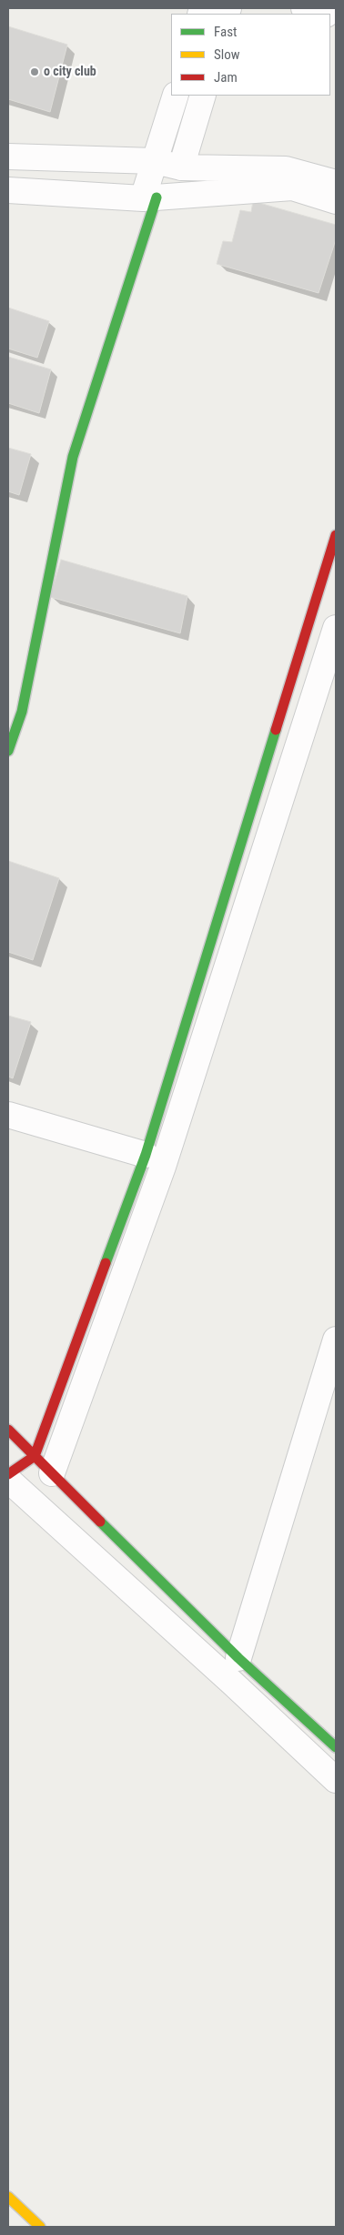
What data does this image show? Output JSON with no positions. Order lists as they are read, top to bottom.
{
  "places": ["o city club"],
  "legend": ["Fast", "Slow", "Jam"]
}
